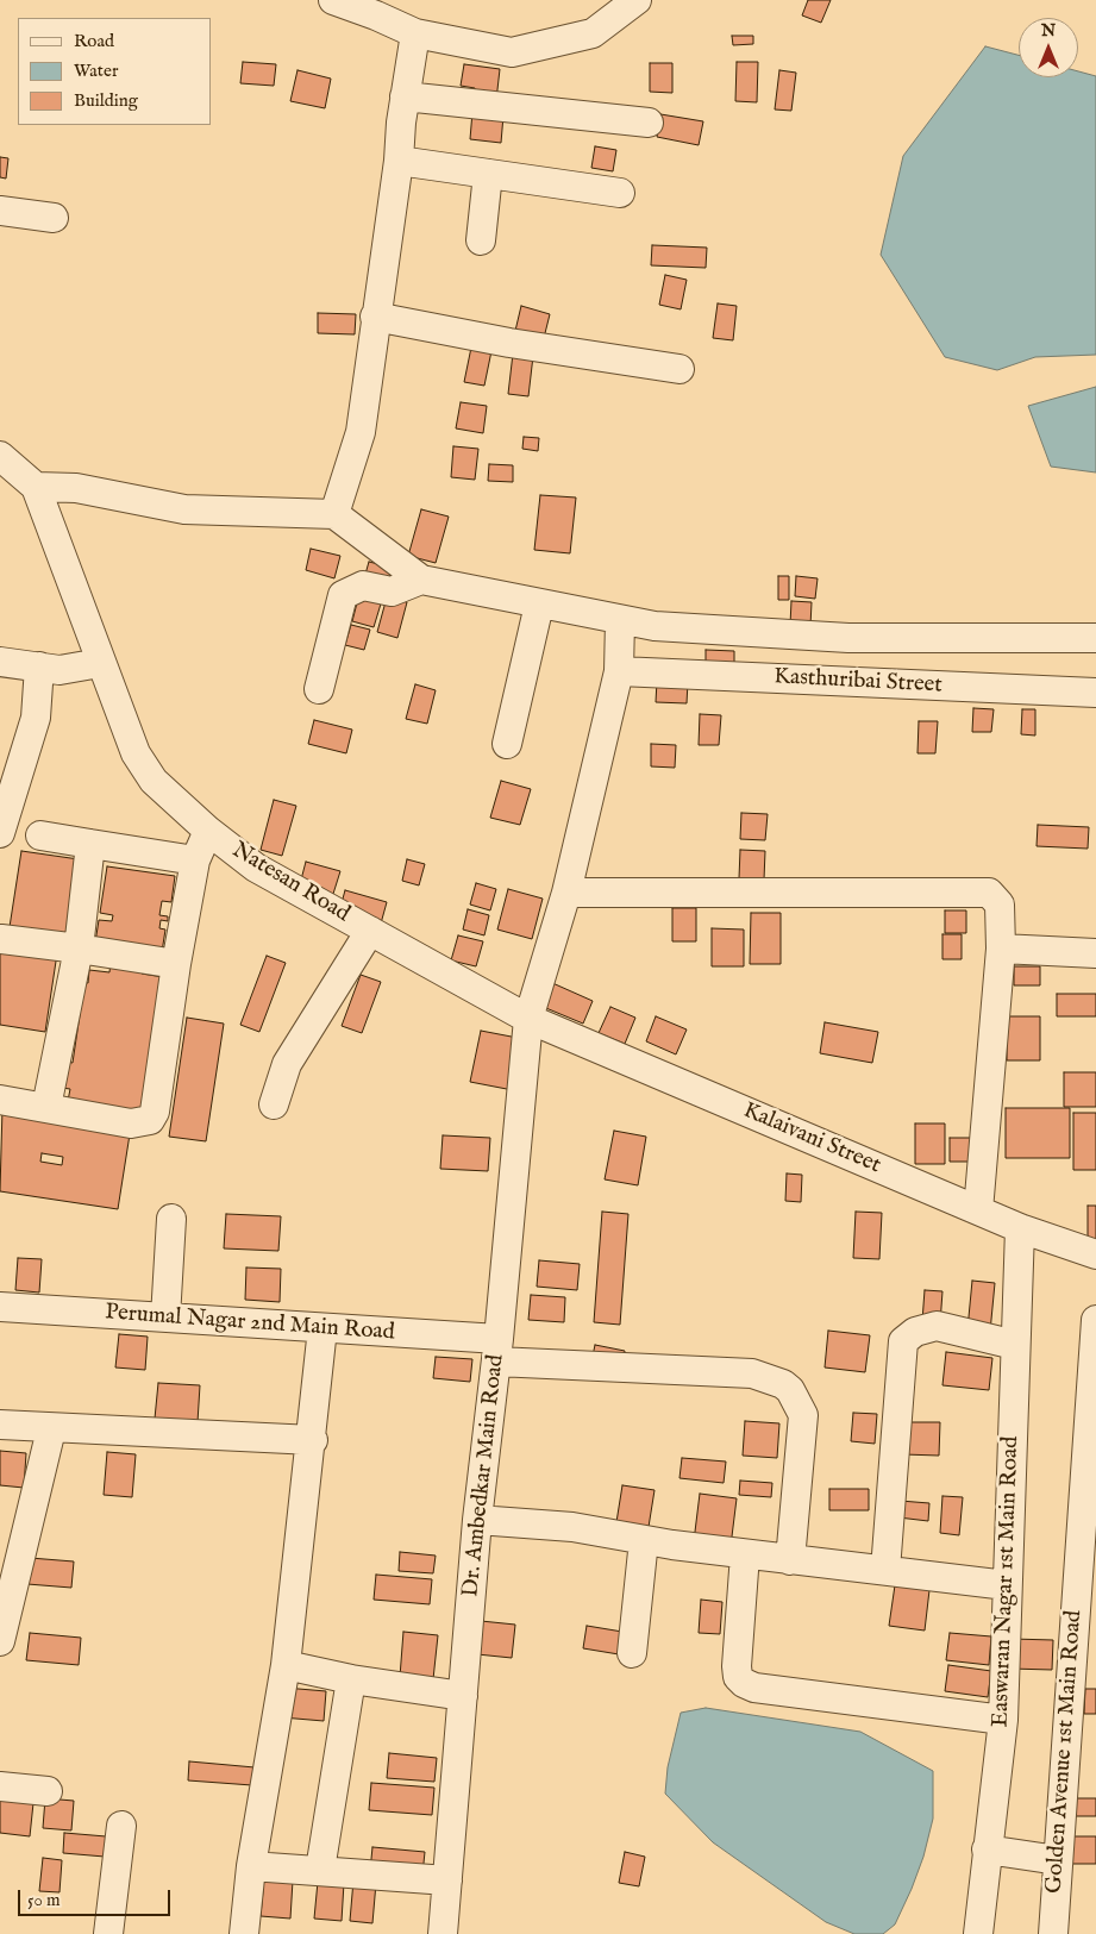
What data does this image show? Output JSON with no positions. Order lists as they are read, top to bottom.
{
  "streets": {
    "street": [
      "Kasthuribai Street",
      "Natesan Road",
      "Kalaivani Street",
      "Perumal Nagar 2nd Main Road",
      "Dr. Ambedkar Main Road",
      "Easwaran Nagar 1st Main Road",
      "Golden Avenue 1st Main Road"
    ]
  },
  "crossings": [
    ["Kasthuribai Street", "Dr. Ambedkar Main Road"],
    ["Natesan Road", "Kalaivani Street"],
    ["Natesan Road", "Dr. Ambedkar Main Road"],
    ["Kalaivani Street", "Dr. Ambedkar Main Road"],
    ["Kalaivani Street", "Easwaran Nagar 1st Main Road"],
    ["Perumal Nagar 2nd Main Road", "Dr. Ambedkar Main Road"]
  ],
  "legend": ["Road", "Water", "Building"],
  "scale_bar": "50 m",
  "north": "top"
}
